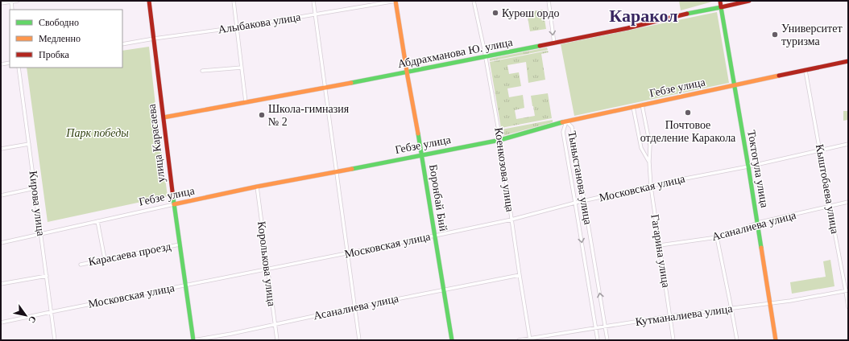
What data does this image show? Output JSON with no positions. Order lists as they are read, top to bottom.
{
  "streets": {
    "main road": [
      "Абдрахманова Ю. улица",
      "Гебзе улица",
      "улица Карасаева",
      "Токтогула улица",
      "Боронбай Бий"
    ],
    "street": [
      "Алыбакова улица",
      "Коенкозова улица",
      "Тыныстанова улица",
      "Московская улица",
      "Кыштобаева улица",
      "Кирова улица",
      "Асаналиева улица",
      "Гагарина улица",
      "Карасаева проезд",
      "Королькова улица",
      "Кутманалиева улица"
    ]
  },
  "crossings": [
    ["Алыбакова улица", "улица Карасаева"],
    ["Алыбакова улица", "Боронбай Бий"],
    ["Абдрахманова Ю. улица", "улица Карасаева"],
    ["Абдрахманова Ю. улица", "Токтогула улица"],
    ["Абдрахманова Ю. улица", "Коенкозова улица"],
    ["Абдрахманова Ю. улица", "Боронбай Бий"],
    ["Гебзе улица", "улица Карасаева"],
    ["Гебзе улица", "Токтогула улица"],
    ["Гебзе улица", "Коенкозова улица"],
    ["Гебзе улица", "Тыныстанова улица"],
    ["Гебзе улица", "Кыштобаева улица"],
    ["Гебзе улица", "Боронбай Бий"],
    ["Гебзе улица", "Кирова улица"],
    ["Гебзе улица", "Гагарина улица"],
    ["Гебзе улица", "Королькова улица"],
    ["улица Карасаева", "Московская улица"],
    ["улица Карасаева", "Асаналиева улица"],
    ["улица Карасаева", "Карасаева проезд"],
    ["Токтогула улица", "Московская улица"],
    ["Токтогула улица", "Асаналиева улица"],
    ["Токтогула улица", "Кутманалиева улица"],
    ["Коенкозова улица", "Московская улица"],
    ["Коенкозова улица", "Асаналиева улица"],
    ["Коенкозова улица", "Кутманалиева улица"],
    ["Тыныстанова улица", "Московская улица"],
    ["Тыныстанова улица", "Кутманалиева улица"],
    ["Московская улица", "Кыштобаева улица"],
    ["Московская улица", "Боронбай Бий"],
    ["Московская улица", "Кирова улица"],
    ["Московская улица", "Гагарина улица"],
    ["Московская улица", "Королькова улица"],
    ["Кыштобаева улица", "Асаналиева улица"],
    ["Кыштобаева улица", "Кутманалиева улица"],
    ["Боронбай Бий", "Асаналиева улица"],
    ["Асаналиева улица", "Гагарина улица"],
    ["Асаналиева улица", "Королькова улица"],
    ["Гагарина улица", "Кутманалиева улица"]
  ],
  "districts": ["Каракол"],
  "parks": ["Парк победы"],
  "places": [
    "Курөш ордо",
    "Университет туризма",
    "Почтовое отделение Каракола",
    "Школа-гимназия № 2"
  ],
  "legend": ["Свободно", "Медленно", "Пробка"],
  "north": "bottom right"
}
